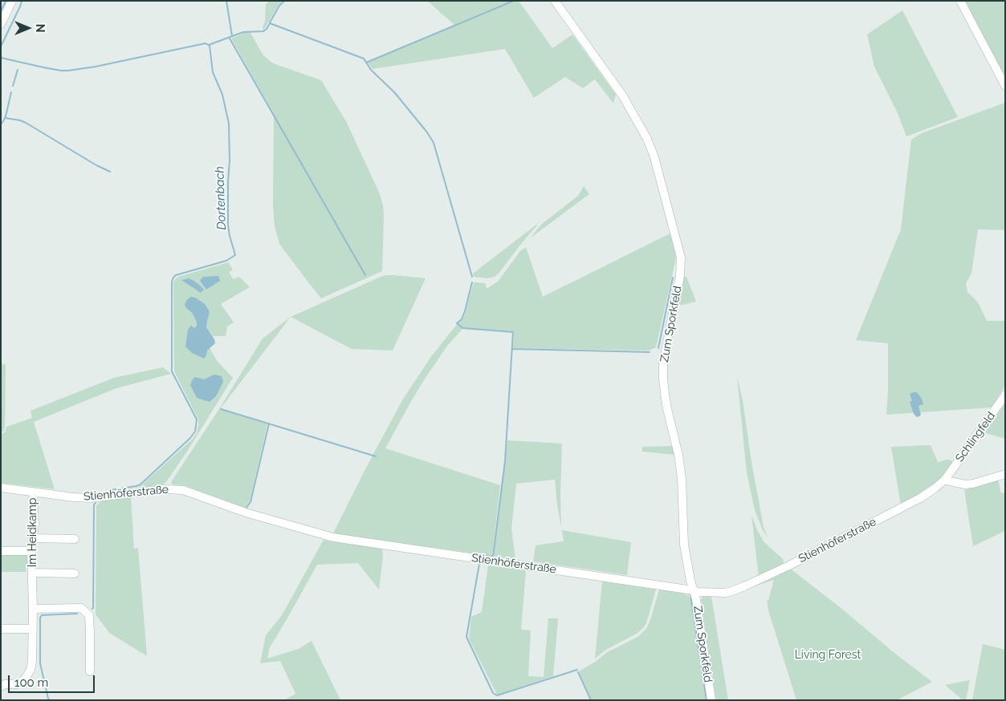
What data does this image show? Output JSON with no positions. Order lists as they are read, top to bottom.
{
  "streets": {
    "street": [
      "Zum Sporkfeld",
      "Schlingfeld",
      "Stienhöferstraße",
      "Im Heidkamp"
    ]
  },
  "crossings": [
    ["Zum Sporkfeld", "Stienhöferstraße"],
    ["Schlingfeld", "Stienhöferstraße"],
    ["Stienhöferstraße", "Im Heidkamp"]
  ],
  "water": ["Dortenbach"],
  "parks": ["Living Forest"],
  "scale_bar": "100 m",
  "north": "right"
}
